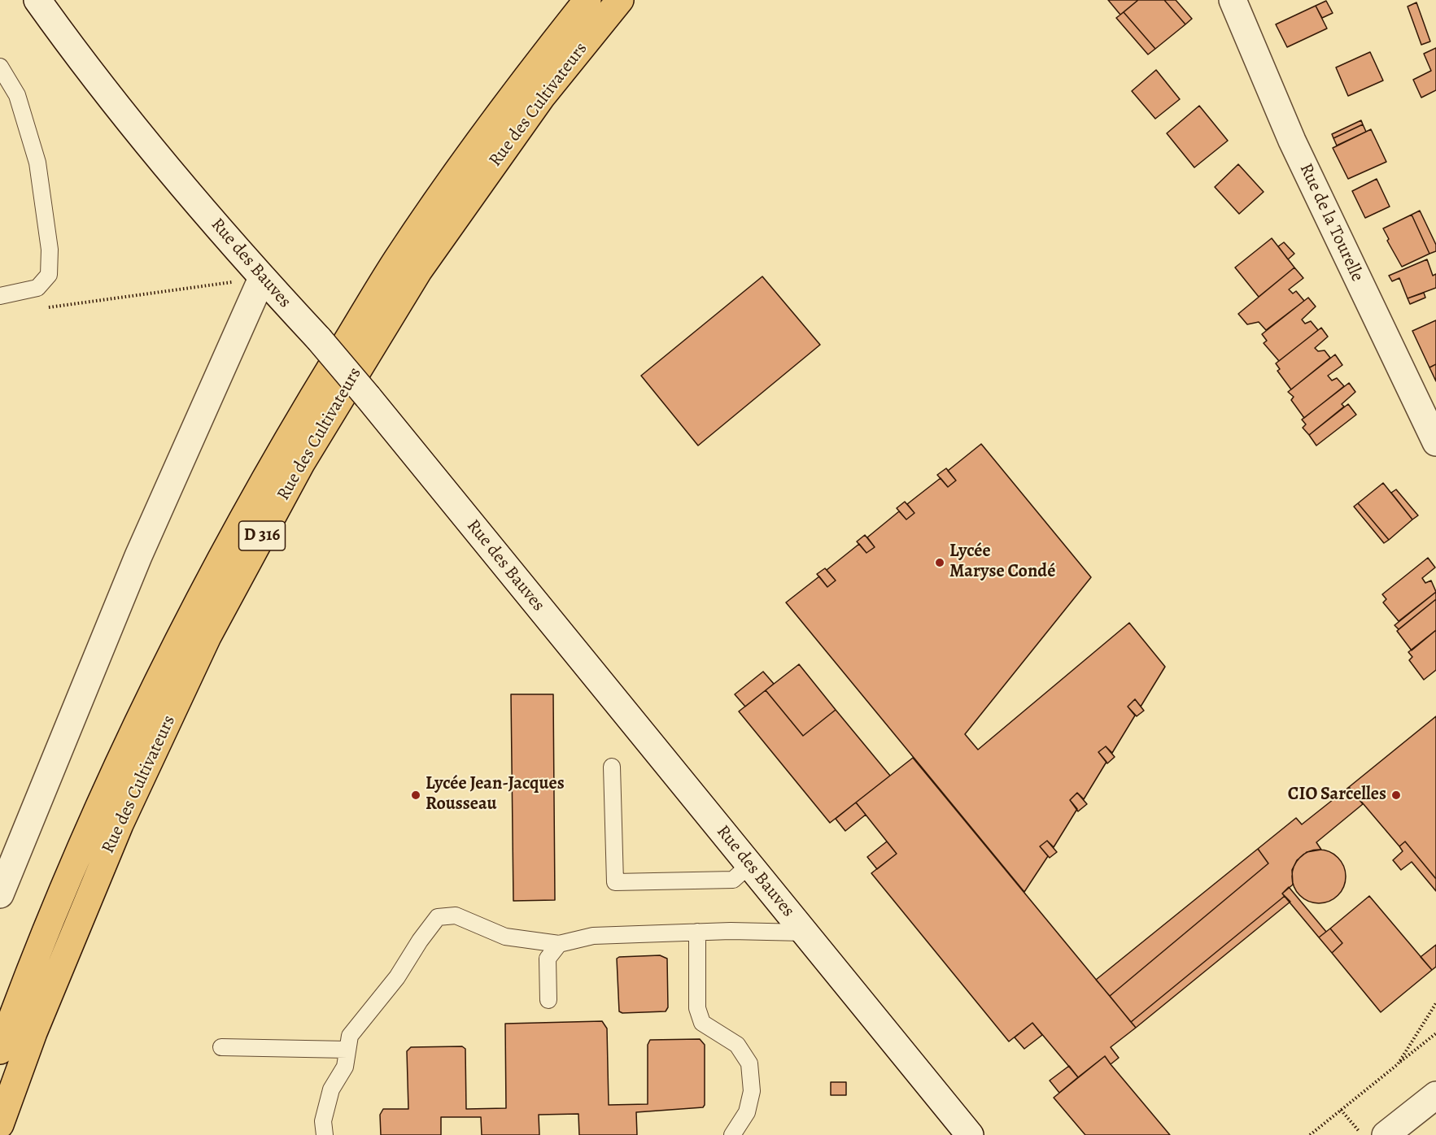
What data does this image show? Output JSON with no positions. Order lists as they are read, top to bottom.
{
  "streets": {
    "main road": ["Rue des Cultivateurs", "D 316"],
    "street": ["Rue de la Tourelle", "Rue des Bauves"]
  },
  "places": ["Lycée Maryse Condé", "Lycée Jean-Jacques Rousseau", "CIO Sarcelles"]
}
